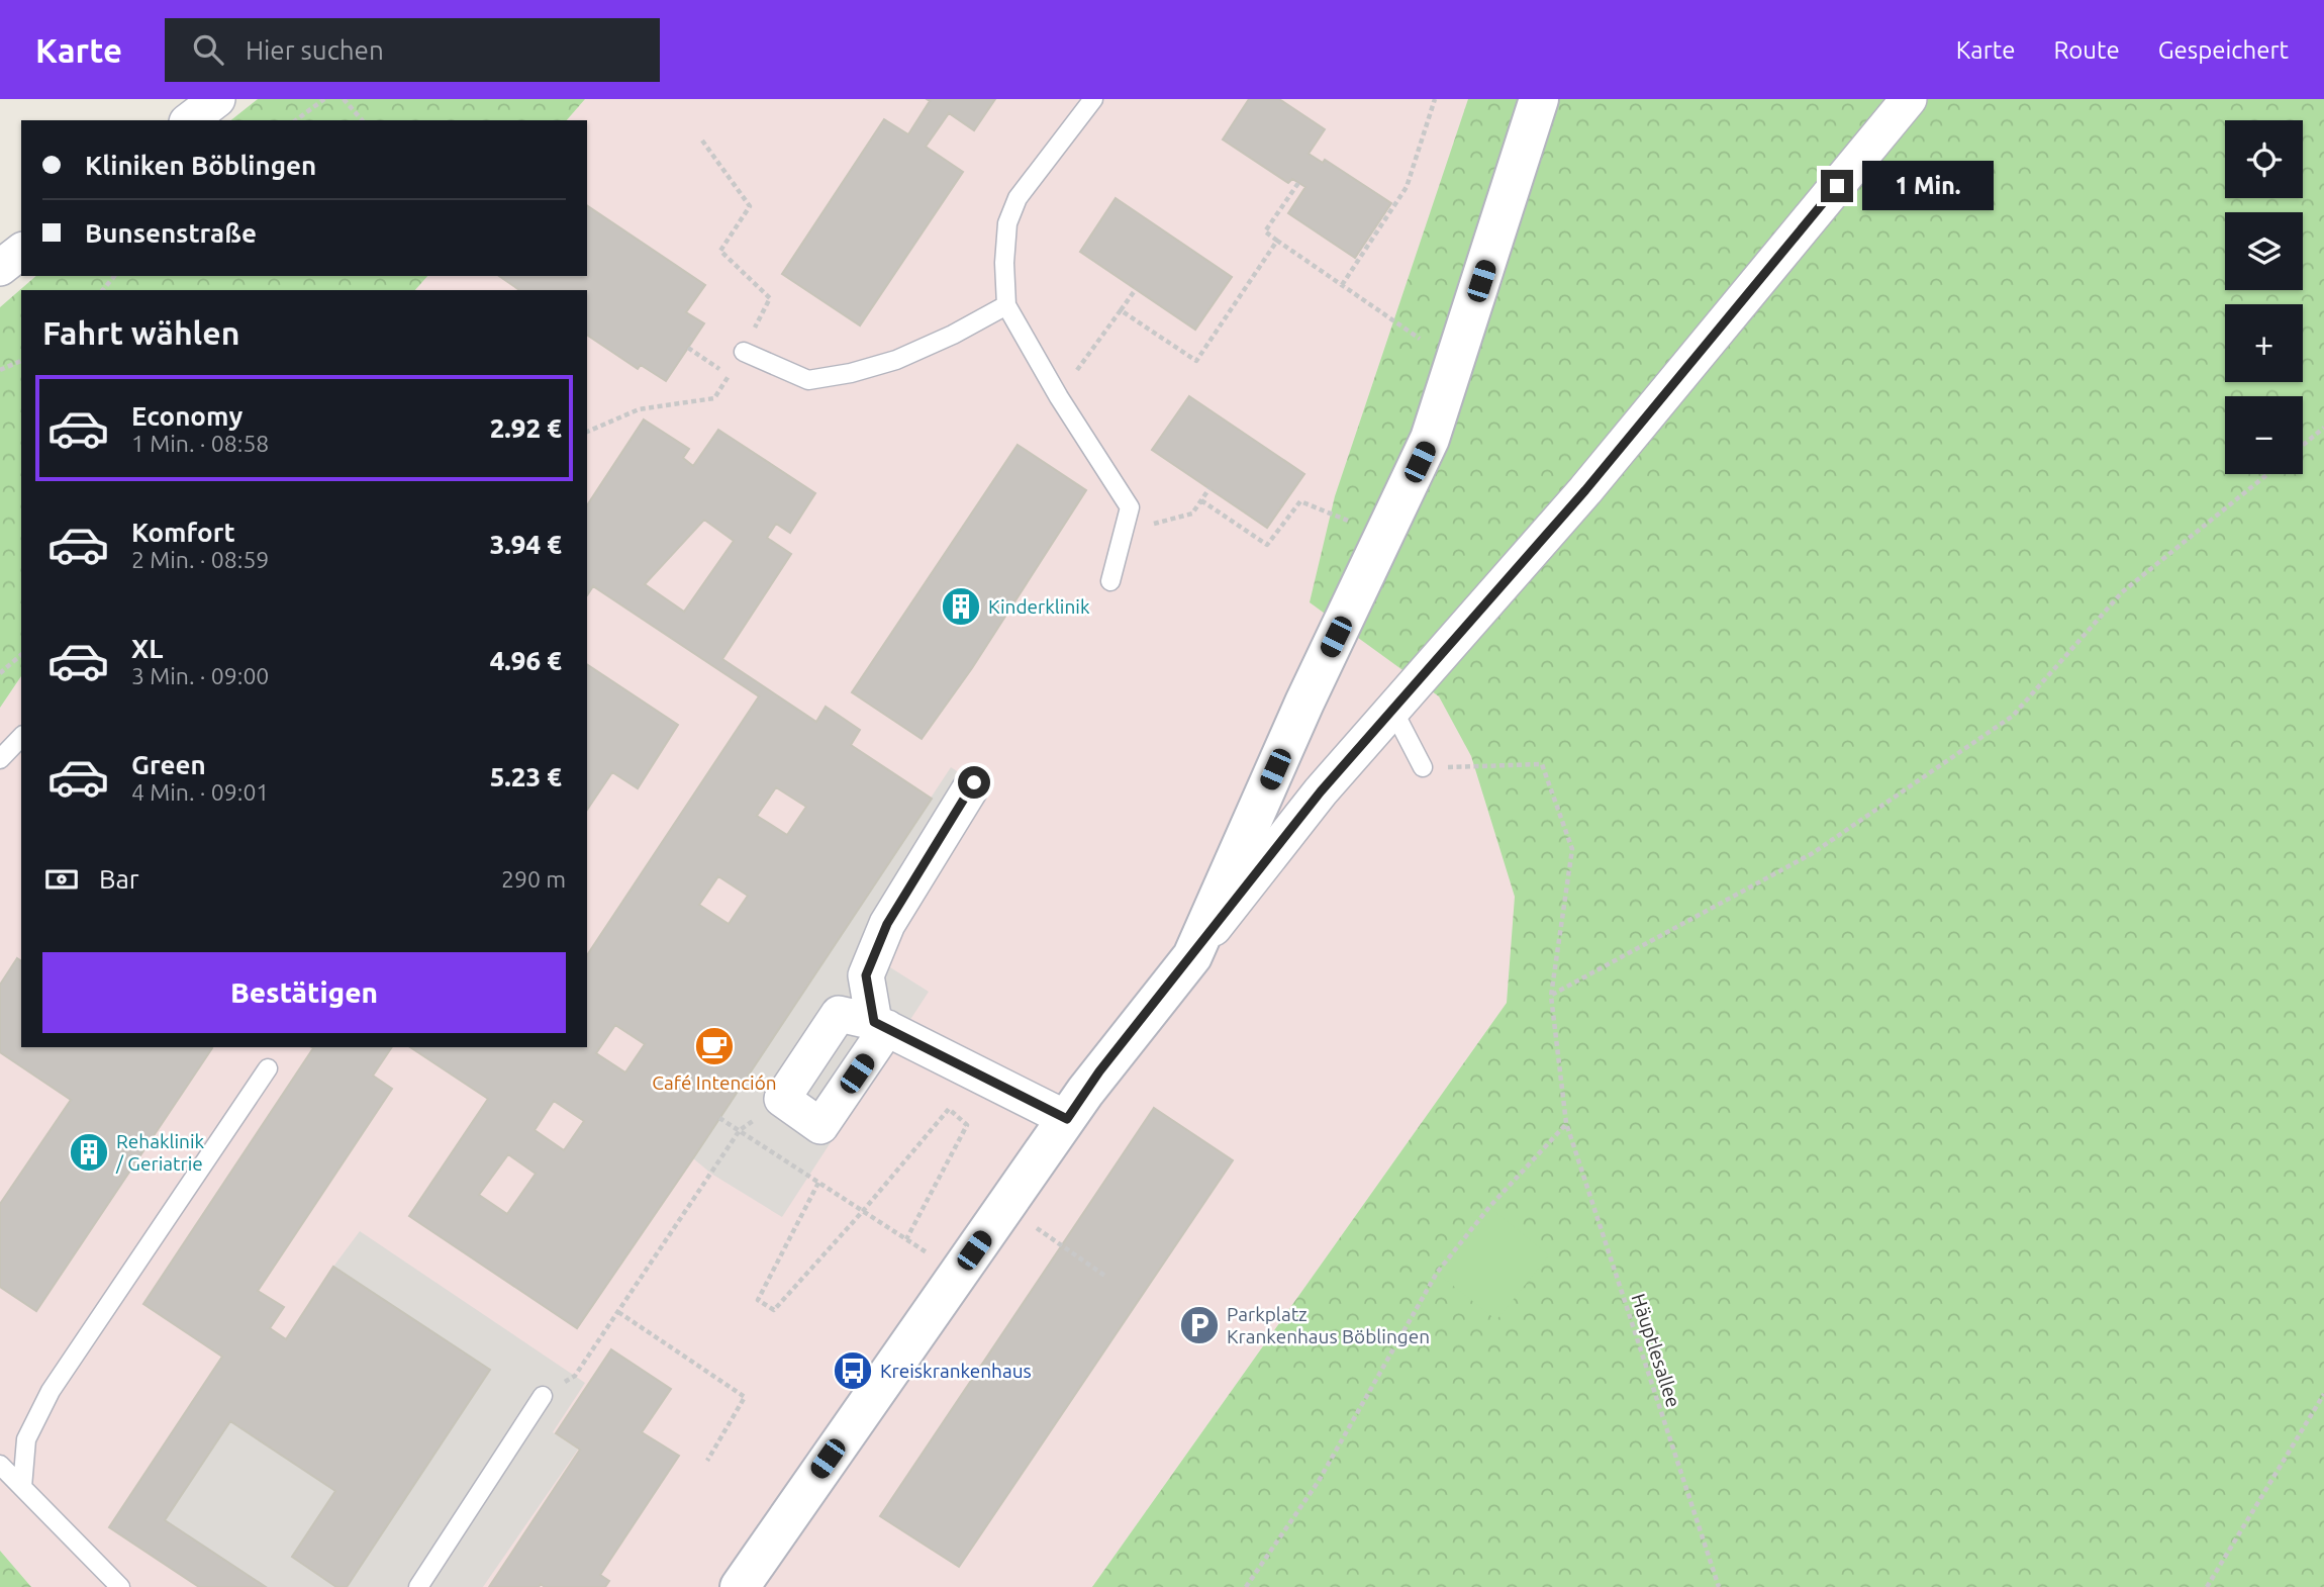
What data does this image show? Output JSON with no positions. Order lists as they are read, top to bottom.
{
  "streets": {
    "path": ["Häuptlesallee"]
  },
  "places": {
    "building": ["Kinderklinik", "Rehaklinik / Geriatrie"],
    "cafe": ["Café Intención"],
    "parking": ["Parkplatz Krankenhaus Böblingen"],
    "bus stop": ["Kreiskrankenhaus"]
  },
  "page": {
    "header": "Karte",
    "search": "Hier suchen",
    "nav": ["Karte", "Route", "Gespeichert"],
    "map_buttons": ["+", "−"],
    "banner": ["Kliniken Böblingen", "Bunsenstraße"],
    "bubble": "1 Min.",
    "heading": "Fahrt wählen",
    "list": [
      {
        "name": "Economy",
        "note": "1 Min. · 08:58",
        "value": "2.92 €"
      },
      {
        "name": "Komfort",
        "note": "2 Min. · 08:59",
        "value": "3.94 €"
      },
      {
        "name": "XL",
        "note": "3 Min. · 09:00",
        "value": "4.96 €"
      },
      {
        "name": "Green",
        "note": "4 Min. · 09:01",
        "value": "5.23 €"
      }
    ],
    "pay": ["Bar", "290 m"],
    "buttons": "Bestätigen"
  }
}
